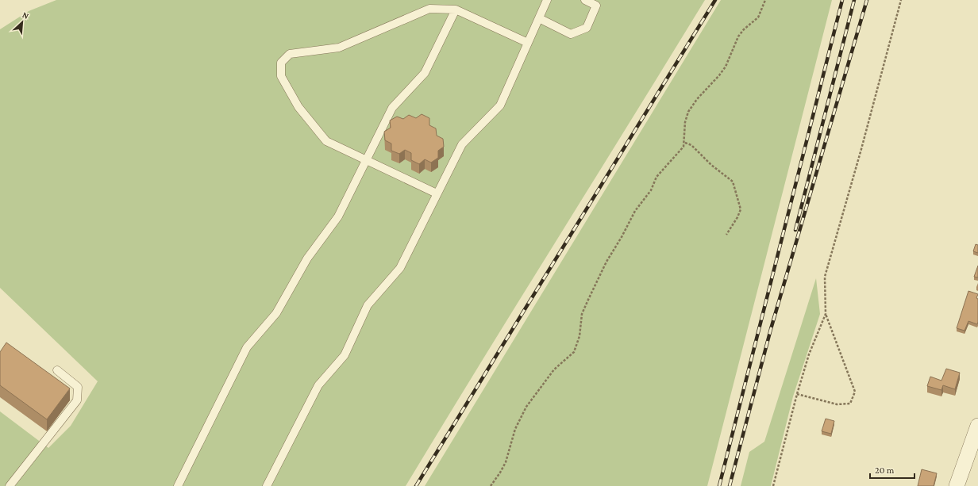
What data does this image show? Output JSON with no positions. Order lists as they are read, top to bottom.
{
  "scale_bar": "20 m",
  "north": "top right"
}
